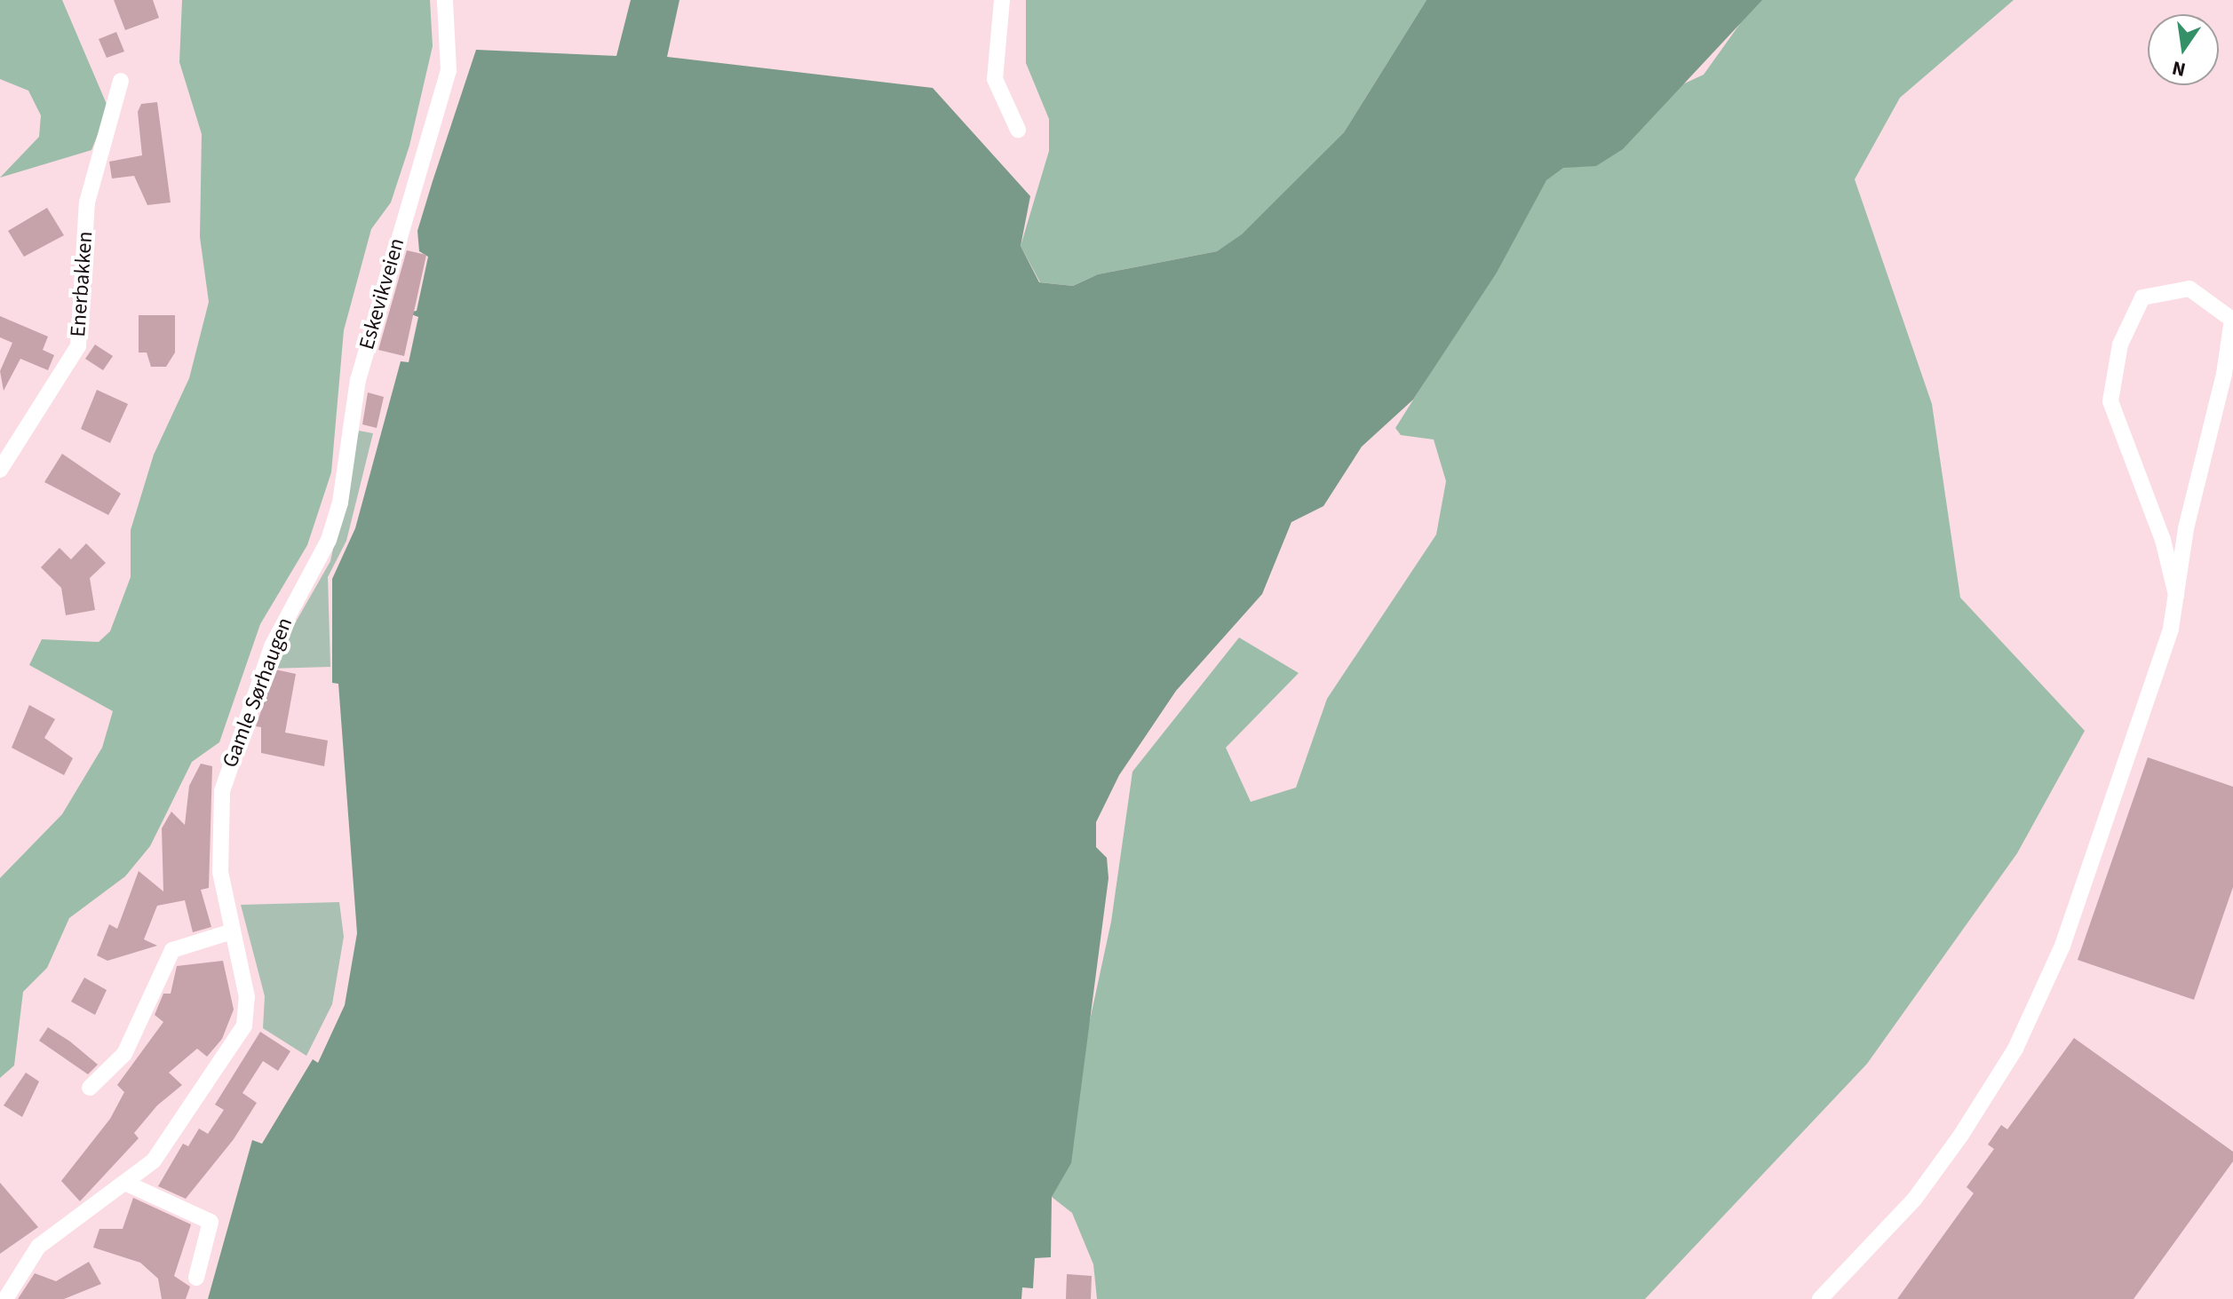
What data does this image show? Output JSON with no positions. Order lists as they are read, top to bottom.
{
  "streets": {
    "street": ["Enerbakken", "Eskevikveien", "Gamle Sørhaugen"]
  },
  "crossings": [
    ["Eskevikveien", "Gamle Sørhaugen"]
  ],
  "north": "bottom"
}
